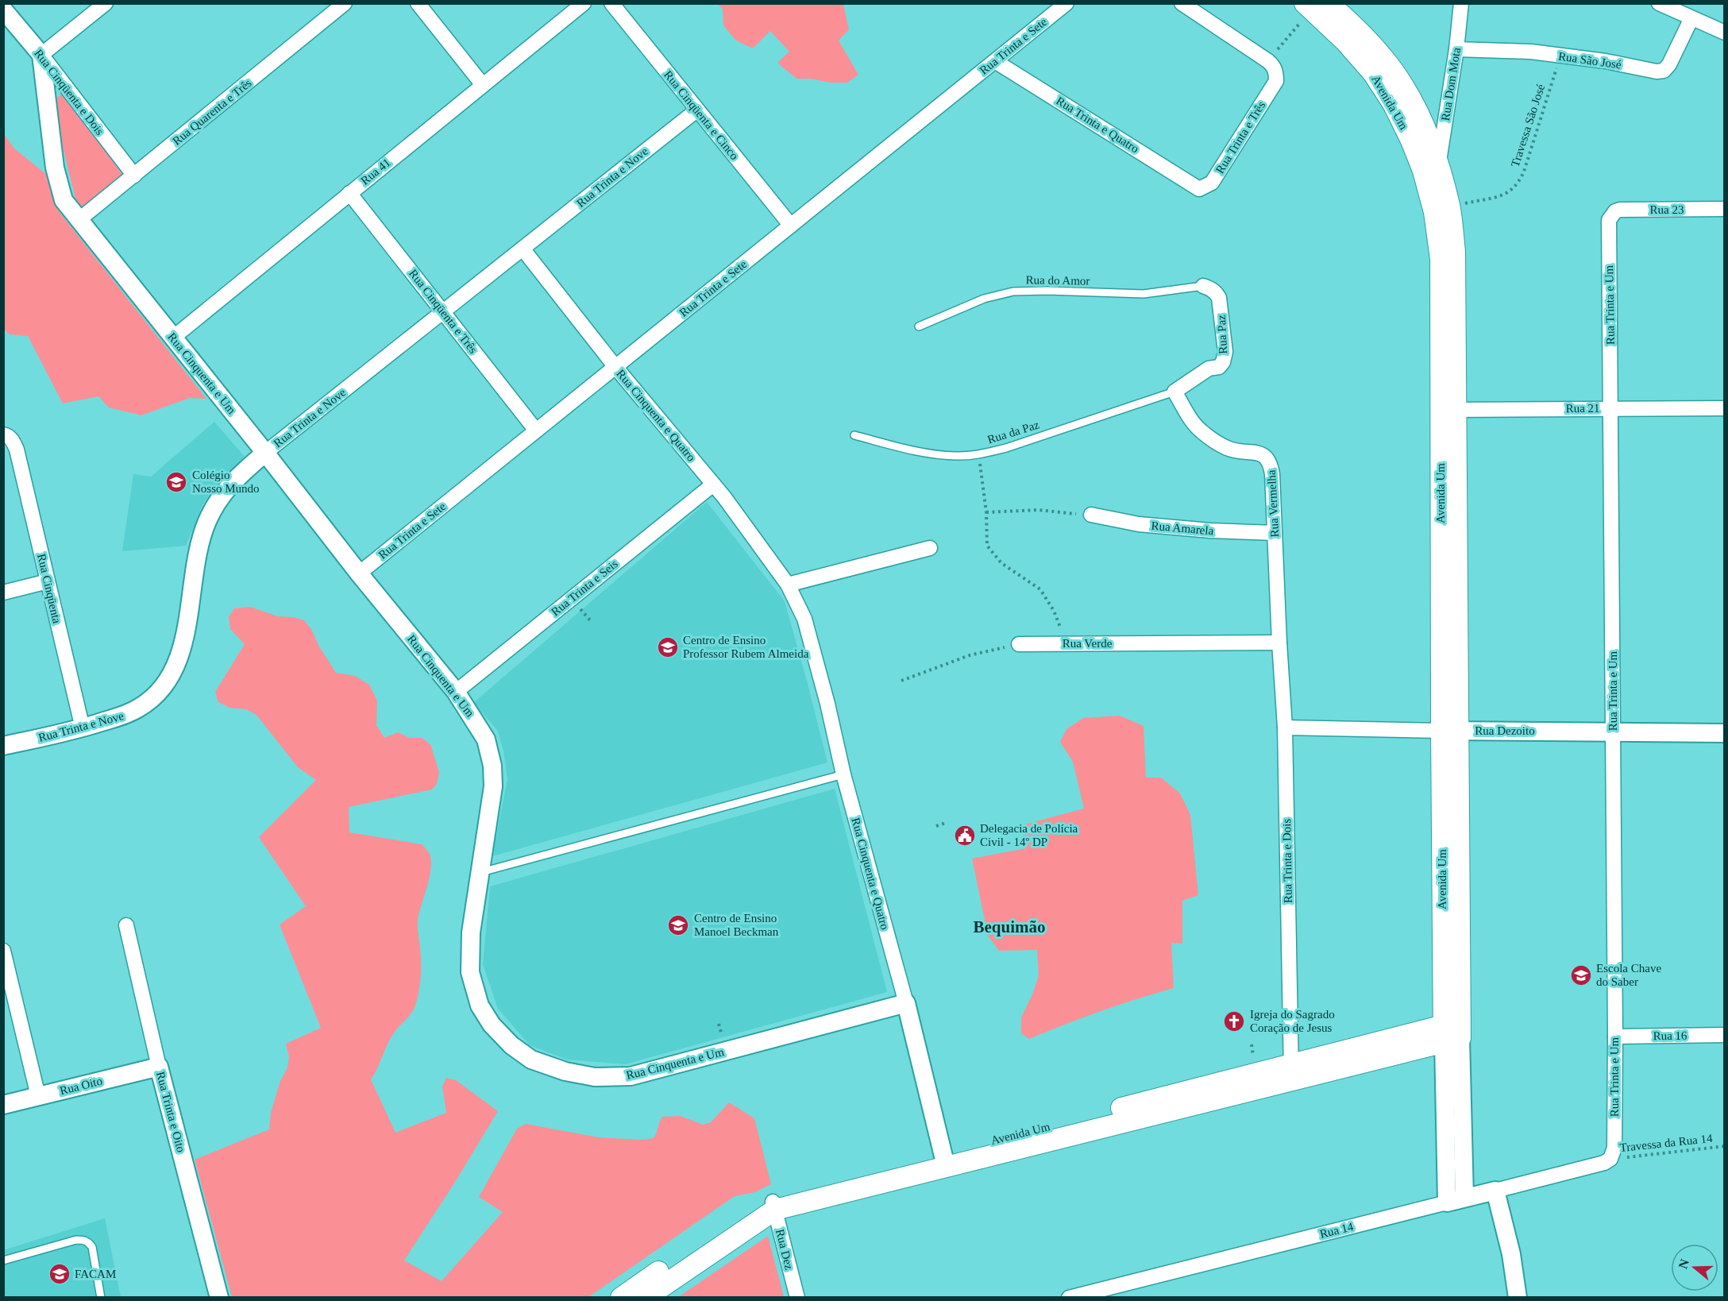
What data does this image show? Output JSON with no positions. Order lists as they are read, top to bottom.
{
  "streets": {
    "main road": ["Avenida Um"],
    "street": [
      "Rua Trinta e Sete",
      "Rua São José",
      "Rua Dom Mota",
      "Rua Cinqüenta e Dois",
      "Rua Quarenta e Três",
      "Rua Cinqüenta e Cinco",
      "Rua Trinta e Quatro",
      "Rua Trinta e Três",
      "Rua 41",
      "Rua Trinta e Nove",
      "Rua 23",
      "Rua Trinta e Um",
      "Rua Cinqüenta e Três",
      "Rua Paz",
      "Rua Cinquenta e Um",
      "Rua 21",
      "Rua Cinquenta e Quatro",
      "Rua Vermelha",
      "Rua Amarela",
      "Rua Trinta e Seis",
      "Rua Cinqüenta",
      "Rua Verde",
      "Rua Dezoito",
      "Rua Trinta e Dois",
      "Rua 16",
      "Rua Oito",
      "Rua Trinta e Oito",
      "Rua 14",
      "Rua Dez"
    ],
    "lane": ["Rua do Amor", "Rua da Paz"],
    "path": ["Travessa São José", "Travessa da Rua 14"]
  },
  "crossings": [
    ["Rua Trinta e Sete", "Rua Cinqüenta e Cinco"],
    ["Rua Trinta e Sete", "Rua Trinta e Quatro"],
    ["Rua Trinta e Sete", "Rua Cinqüenta e Três"],
    ["Rua Trinta e Sete", "Rua Cinquenta e Um"],
    ["Rua Trinta e Sete", "Rua Cinquenta e Quatro"],
    ["Rua São José", "Rua Dom Mota"],
    ["Rua São José", "Travessa São José"],
    ["Rua Dom Mota", "Avenida Um"],
    ["Rua Cinqüenta e Dois", "Rua Quarenta e Três"],
    ["Rua Cinqüenta e Dois", "Rua Cinquenta e Um"],
    ["Avenida Um", "Travessa São José"],
    ["Avenida Um", "Rua 21"],
    ["Avenida Um", "Rua Cinquenta e Quatro"],
    ["Avenida Um", "Rua Dezoito"],
    ["Avenida Um", "Rua Trinta e Dois"],
    ["Avenida Um", "Rua 14"],
    ["Avenida Um", "Rua Dez"],
    ["Rua Quarenta e Três", "Rua Cinquenta e Um"],
    ["Rua Cinqüenta e Cinco", "Rua Trinta e Nove"],
    ["Rua Trinta e Quatro", "Rua Trinta e Três"],
    ["Rua 41", "Rua Cinqüenta e Três"],
    ["Rua 41", "Rua Cinquenta e Um"],
    ["Rua Trinta e Nove", "Rua Cinqüenta e Três"],
    ["Rua Trinta e Nove", "Rua Cinquenta e Um"],
    ["Rua Trinta e Nove", "Rua Cinquenta e Quatro"],
    ["Rua Trinta e Nove", "Rua Cinqüenta"],
    ["Rua 23", "Rua Trinta e Um"],
    ["Rua do Amor", "Rua Paz"],
    ["Rua Trinta e Um", "Rua 21"],
    ["Rua Trinta e Um", "Rua Dezoito"],
    ["Rua Trinta e Um", "Rua 16"],
    ["Rua Trinta e Um", "Travessa da Rua 14"],
    ["Rua Trinta e Um", "Rua 14"],
    ["Rua Paz", "Rua da Paz"],
    ["Rua Paz", "Rua Vermelha"],
    ["Rua Cinquenta e Um", "Rua Cinquenta e Quatro"],
    ["Rua Cinquenta e Um", "Rua Trinta e Seis"],
    ["Rua Cinquenta e Quatro", "Rua Trinta e Seis"],
    ["Rua da Paz", "Rua Vermelha"],
    ["Rua Vermelha", "Rua Amarela"],
    ["Rua Vermelha", "Rua Verde"],
    ["Rua Vermelha", "Rua Trinta e Dois"],
    ["Rua Verde", "Rua Trinta e Dois"],
    ["Rua Dezoito", "Rua Trinta e Dois"],
    ["Rua Oito", "Rua Trinta e Oito"],
    ["Travessa da Rua 14", "Rua 14"]
  ],
  "districts": ["Bequimão"],
  "places": {
    "school or university": [
      "Colégio Nosso Mundo",
      "Centro de Ensino Professor Rubem Almeida",
      "Centro de Ensino Manoel Beckman",
      "Escola Chave do Saber",
      "FACAM"
    ],
    "public building": ["Delegacia de Polícia Civil - 14º DP"],
    "church": ["Igreja do Sagrado Coração de Jesus"]
  },
  "north": "left"
}
